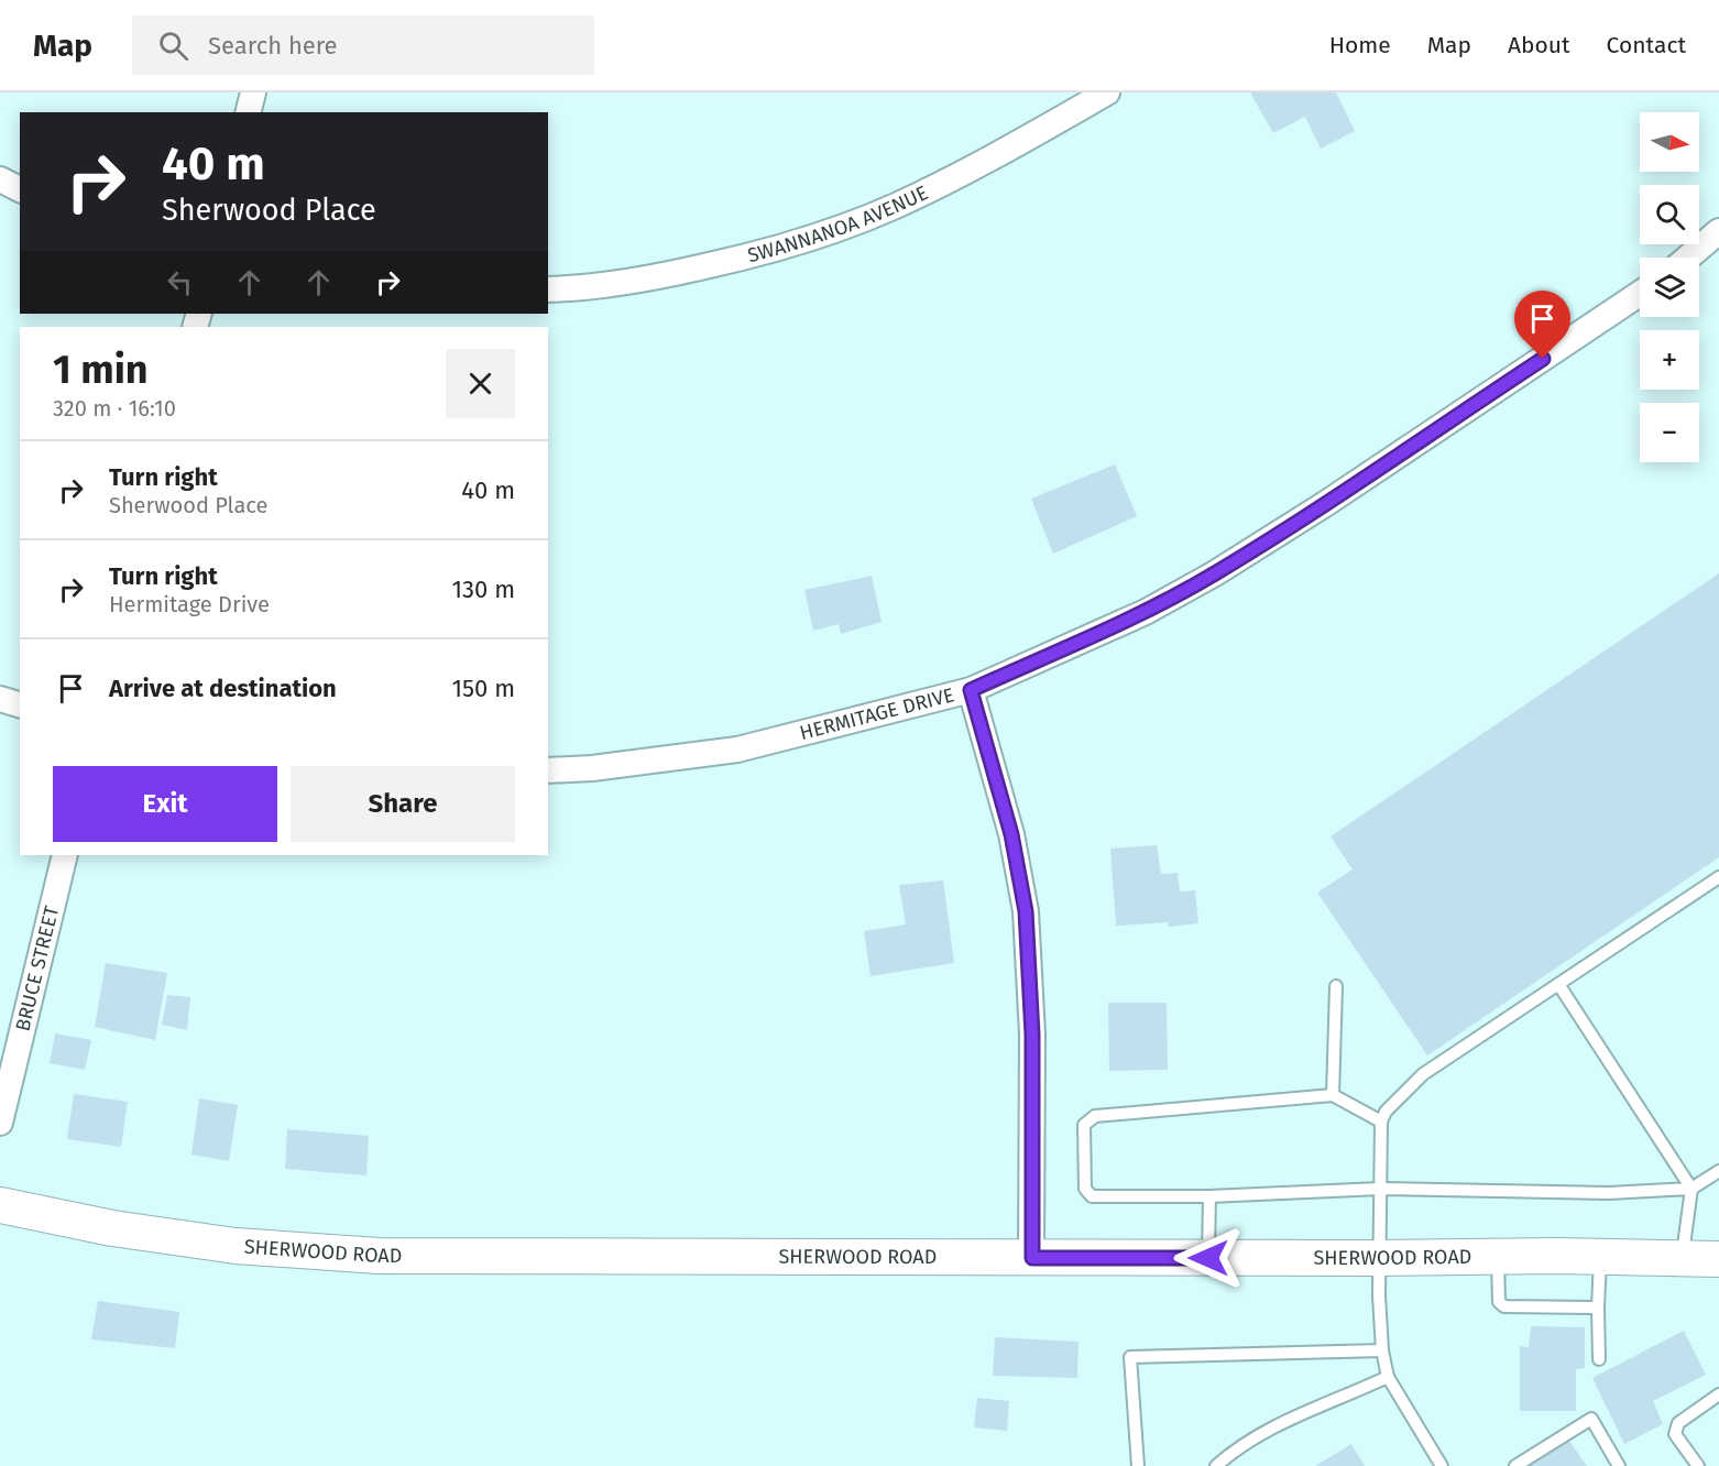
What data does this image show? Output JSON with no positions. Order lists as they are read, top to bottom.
{
  "streets": {
    "street": [
      "SWANNANOA AVENUE",
      "HERMITAGE DRIVE",
      "BRUCE STREET",
      "SHERWOOD ROAD"
    ]
  },
  "north": "right",
  "page": {
    "header": "Map",
    "search": "Search here",
    "nav": [
      "Home",
      "Map",
      "About",
      "Contact"
    ],
    "map_buttons": ["+", "−"],
    "turn": ["40 m", "Sherwood Place"],
    "heading": ["1 min", "320 m · 16:10"],
    "list": [
      {
        "name": "Turn right",
        "note": "Sherwood Place",
        "value": "40 m"
      },
      {
        "name": "Turn right",
        "note": "Hermitage Drive",
        "value": "130 m"
      },
      {
        "name": "Arrive at destination",
        "value": "150 m"
      }
    ],
    "buttons": ["Exit", "Share"]
  }
}
